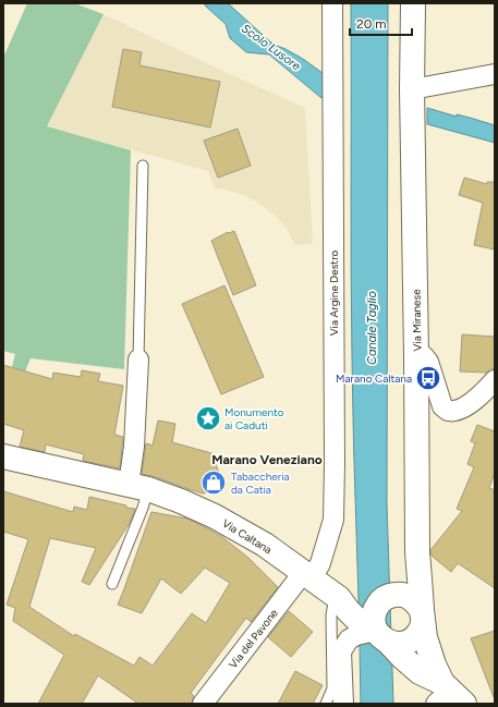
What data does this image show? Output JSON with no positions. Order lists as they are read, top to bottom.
{
  "streets": {
    "main road": ["Via Miranese", "Via Caltana"],
    "street": ["Via Argine Destro", "Via del Pavone"]
  },
  "crossings": [
    ["Via Argine Destro", "Via Caltana"],
    ["Via Argine Destro", "Via del Pavone"],
    ["Via Miranese", "Via Caltana"],
    ["Via Caltana", "Via del Pavone"]
  ],
  "districts": ["Marano Veneziano"],
  "water": ["Scolo Lusore", "Canale Taglio"],
  "places": {
    "bus stop": ["Marano Caltana"],
    "place": ["Monumento ai Caduti"],
    "shop": ["Tabaccheria da Catia"]
  },
  "scale_bar": "20 m"
}
